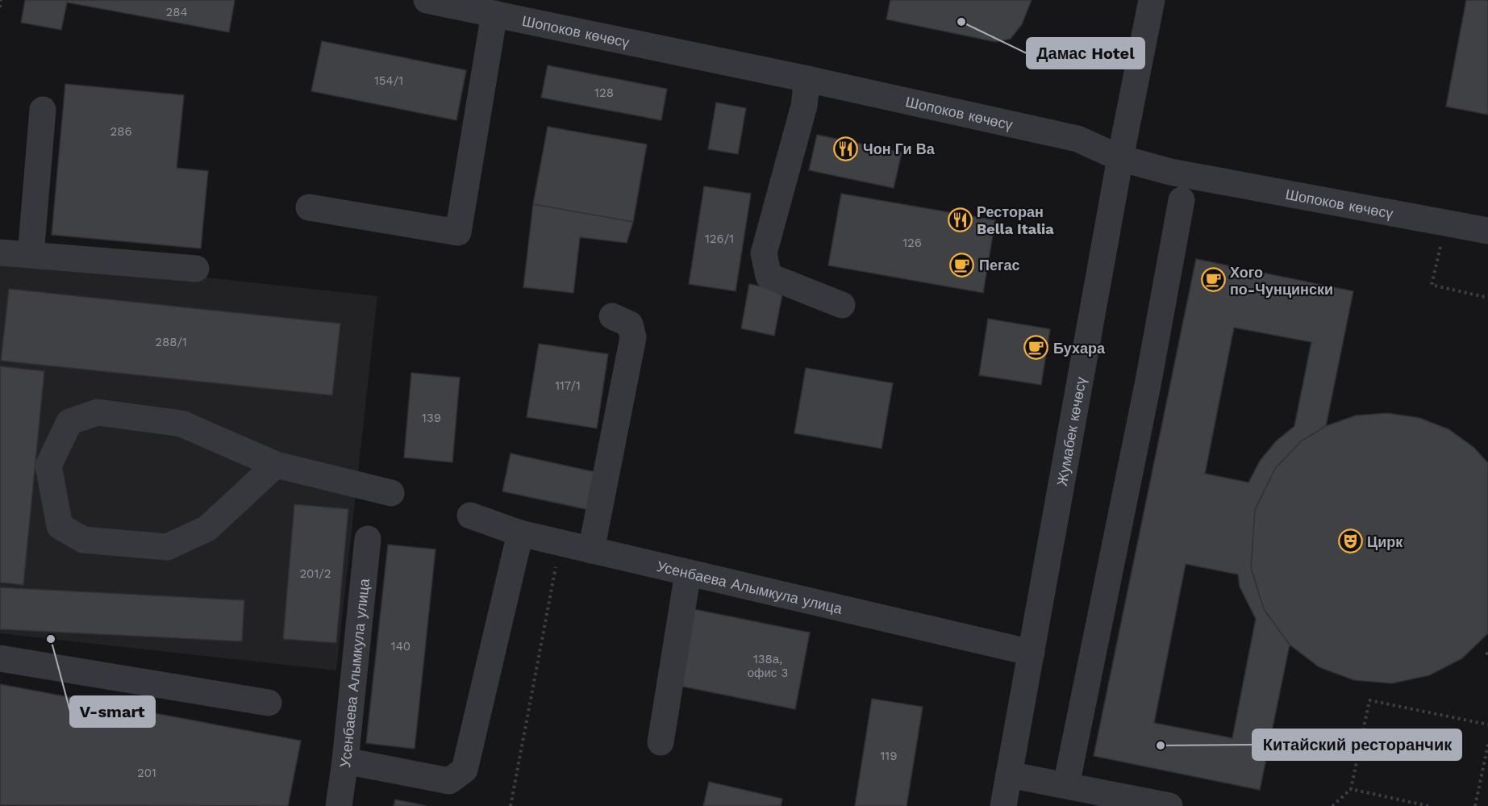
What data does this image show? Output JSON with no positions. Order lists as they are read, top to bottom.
{
  "streets": {
    "street": ["Шопоков көчөсү", "Жумабек көчөсү", "Усенбаева Алымкула улица"]
  },
  "crossings": [
    ["Шопоков көчөсү", "Жумабек көчөсү"],
    ["Жумабек көчөсү", "Усенбаева Алымкула улица"]
  ],
  "places": {
    "other": ["Дамас Hotel", "V-smart", "Китайский ресторанчик"],
    "restaurant": ["Чон Ги Ва", "Ресторан Bella Italia"],
    "cafe": ["Пегас", "Хого по-Чунцински", "Бухара"],
    "theatre": ["Цирк"]
  },
  "house_numbers": [
    "284",
    "154/1",
    "128",
    "286",
    "126/1",
    "126",
    "288/1",
    "117/1",
    "139",
    "201/2",
    "140",
    "138а, офис 3",
    "119",
    "201"
  ]
}
